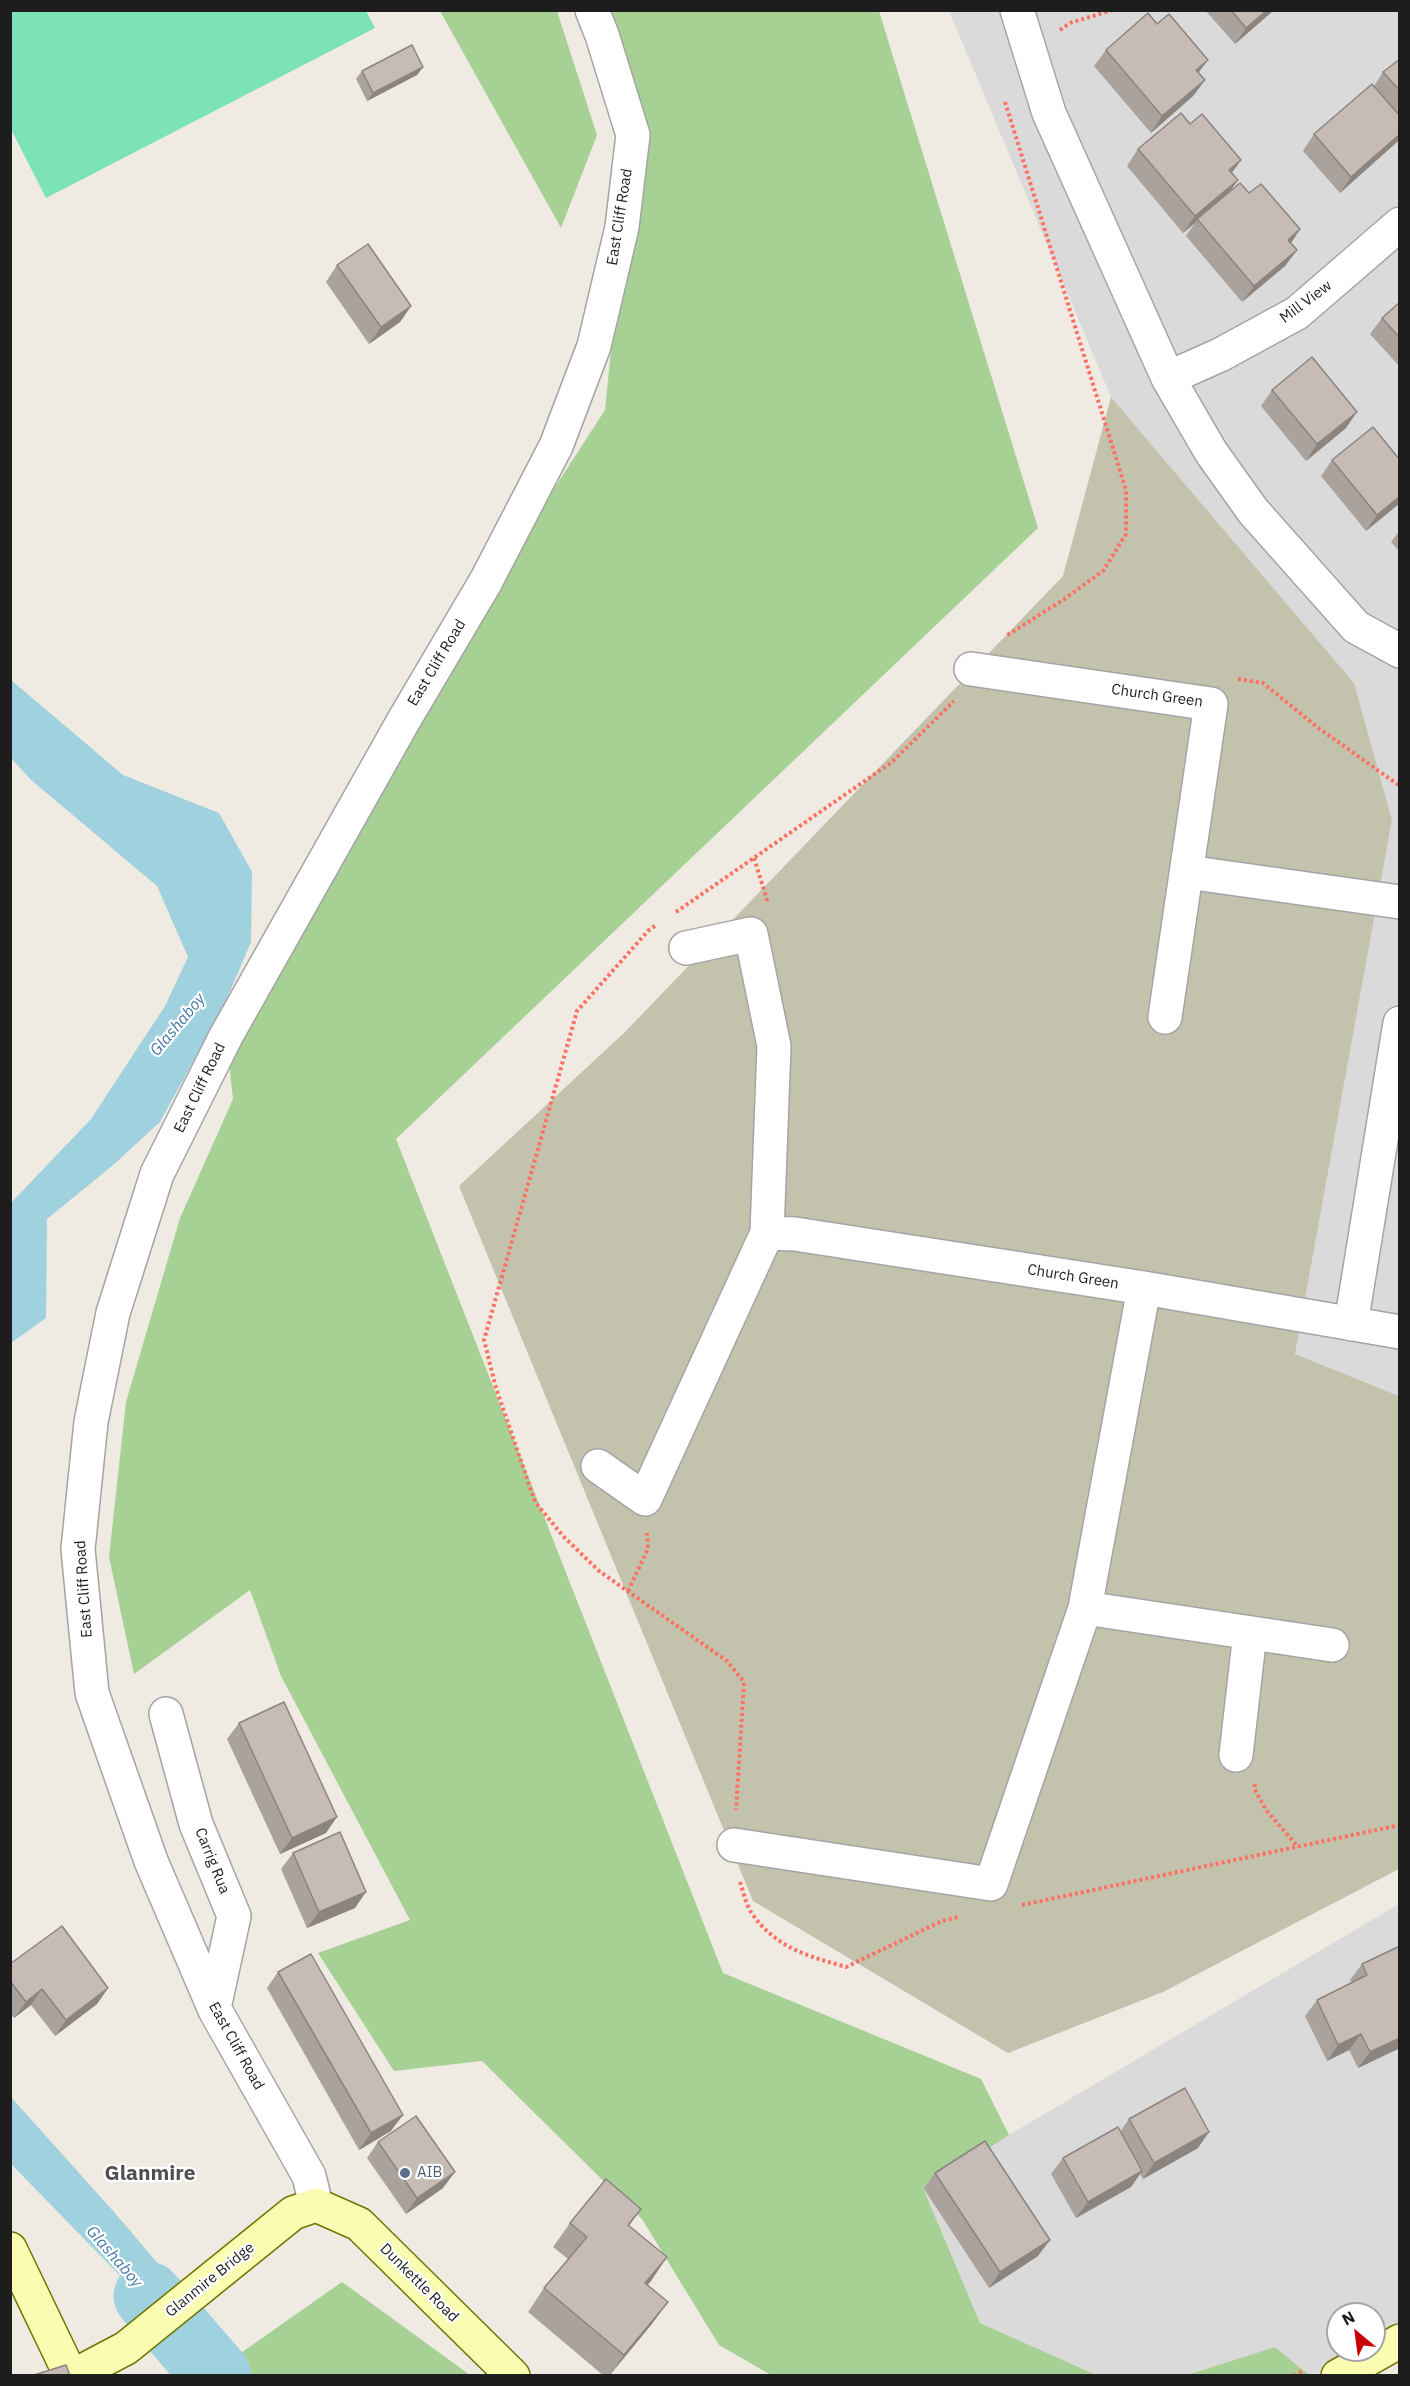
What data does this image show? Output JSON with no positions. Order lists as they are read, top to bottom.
{
  "streets": {
    "street": [
      "East Cliff Road",
      "Mill View",
      "Church Green",
      "Carrig Rua",
      "Glanmire Bridge",
      "Dunkettle Road"
    ]
  },
  "crossings": [
    ["East Cliff Road", "Carrig Rua"],
    ["East Cliff Road", "Glanmire Bridge"],
    ["East Cliff Road", "Dunkettle Road"],
    ["Glanmire Bridge", "Dunkettle Road"]
  ],
  "districts": ["Glanmire"],
  "water": ["Glashaboy"],
  "places": ["AIB"],
  "north": "top left"
}
